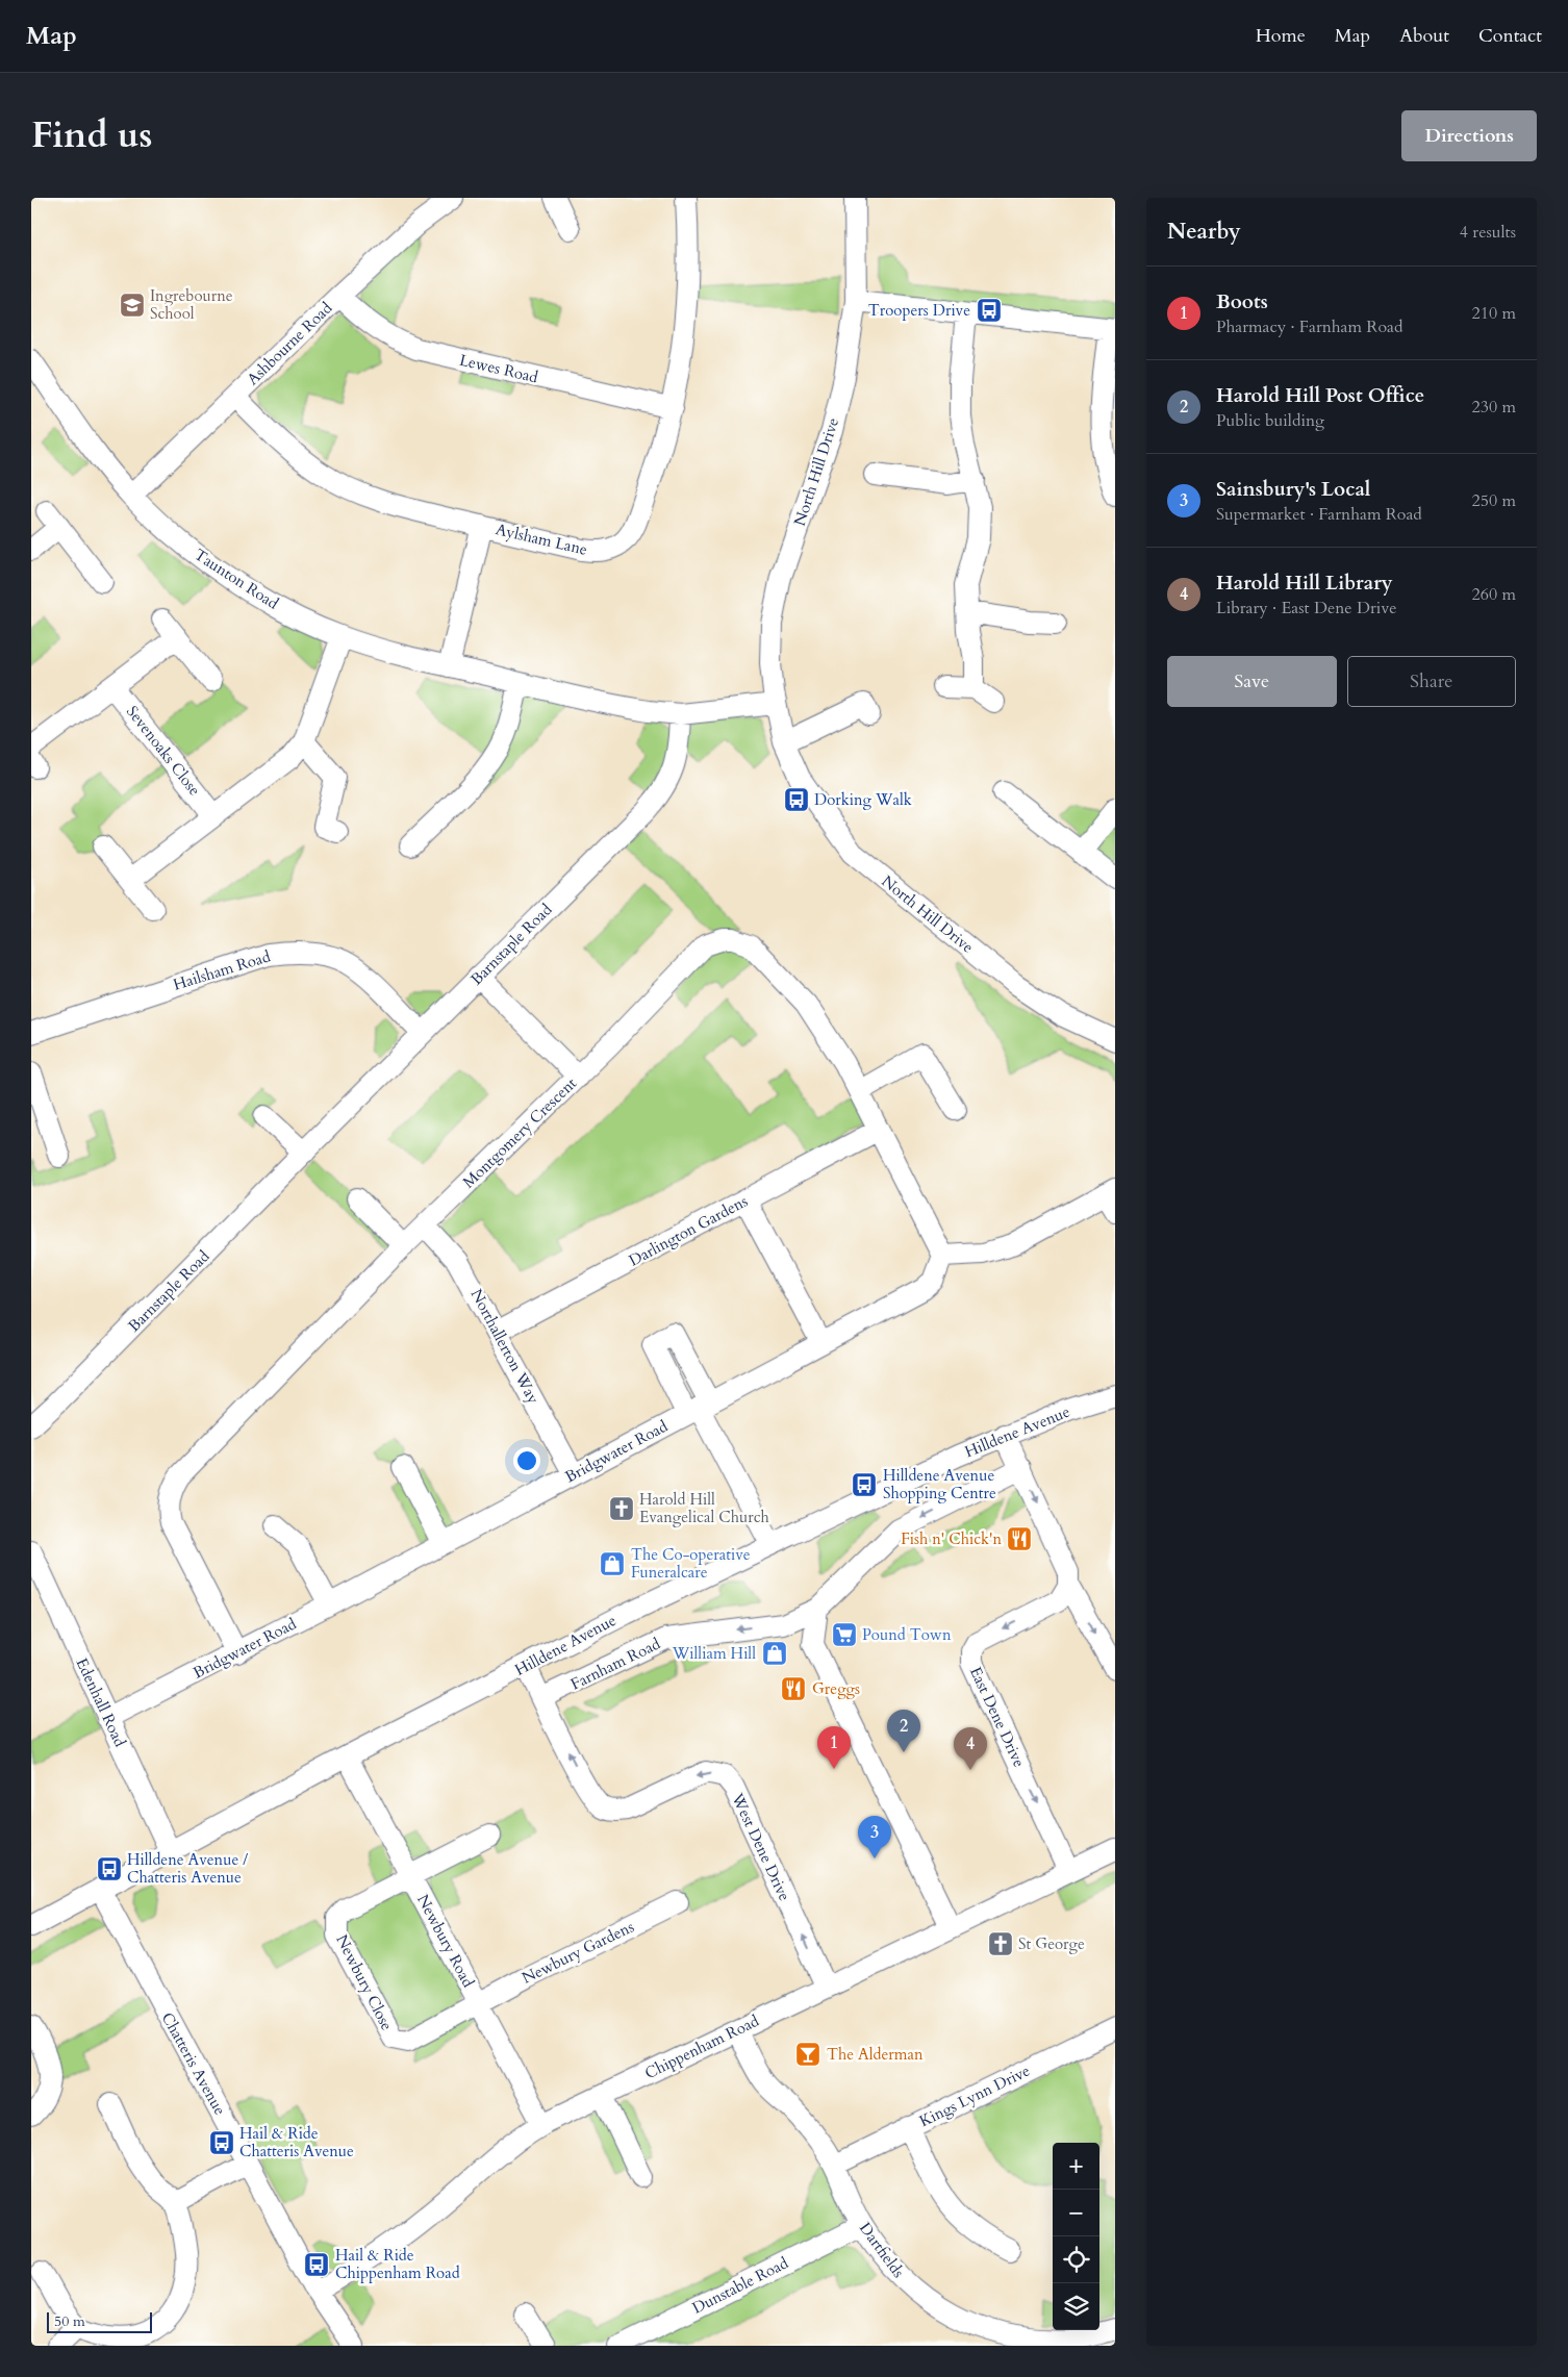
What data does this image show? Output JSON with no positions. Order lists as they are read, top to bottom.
{
  "streets": {
    "street": [
      "Ashbourne Road",
      "Lewes Road",
      "North Hill Drive",
      "Aylsham Lane",
      "Taunton Road",
      "Sevenoaks Close",
      "Barnstaple Road",
      "Hailsham Road",
      "Montgomery Crescent",
      "Darlington Gardens",
      "Northallerton Way",
      "Hilldene Avenue",
      "Bridgwater Road",
      "Farnham Road",
      "Edenhall Road",
      "East Dene Drive",
      "West Dene Drive",
      "Newbury Road",
      "Newbury Gardens",
      "Newbury Close",
      "Chippenham Road",
      "Chatteris Avenue",
      "Kings Lynn Drive",
      "Dartfields",
      "Dunstable Road"
    ]
  },
  "crossings": [
    ["Ashbourne Road", "Lewes Road"],
    ["Ashbourne Road", "Aylsham Lane"],
    ["Ashbourne Road", "Taunton Road"],
    ["Lewes Road", "Aylsham Lane"],
    ["North Hill Drive", "Taunton Road"],
    ["Taunton Road", "Barnstaple Road"],
    ["Barnstaple Road", "Hailsham Road"],
    ["Montgomery Crescent", "Darlington Gardens"],
    ["Montgomery Crescent", "Northallerton Way"],
    ["Montgomery Crescent", "Bridgwater Road"],
    ["Darlington Gardens", "Northallerton Way"],
    ["Northallerton Way", "Bridgwater Road"],
    ["Hilldene Avenue", "Edenhall Road"],
    ["Hilldene Avenue", "West Dene Drive"],
    ["Hilldene Avenue", "Newbury Road"],
    ["Hilldene Avenue", "Chatteris Avenue"],
    ["Bridgwater Road", "Edenhall Road"],
    ["Farnham Road", "West Dene Drive"],
    ["East Dene Drive", "Chippenham Road"],
    ["West Dene Drive", "Chippenham Road"],
    ["Newbury Road", "Newbury Gardens"],
    ["Newbury Road", "Newbury Close"],
    ["Newbury Road", "Chippenham Road"],
    ["Newbury Gardens", "Newbury Close"],
    ["Chippenham Road", "Chatteris Avenue"],
    ["Chippenham Road", "Dartfields"],
    ["Kings Lynn Drive", "Dartfields"],
    ["Dartfields", "Dunstable Road"]
  ],
  "one_way": ["Farnham Road"],
  "places": {
    "school or university": ["Ingrebourne School"],
    "bus stop": [
      "Troopers Drive",
      "Dorking Walk",
      "Hilldene Avenue Shopping Centre",
      "Hilldene Avenue / Chatteris Avenue",
      "Hail & Ride Chatteris Avenue",
      "Hail & Ride Chippenham Road"
    ],
    "church": ["Harold Hill Evangelical Church", "St George"],
    "restaurant": ["Fish n' Chick'n", "Greggs"],
    "shop": ["The Co-operative Funeralcare", "William Hill"],
    "supermarket": ["Pound Town"],
    "bar": ["The Alderman"]
  },
  "scale_bar": "50 m",
  "page": {
    "header": "Map",
    "nav": [
      "Home",
      "Map",
      "About",
      "Contact"
    ],
    "title": "Find us",
    "buttons": [
      "Directions",
      ["Save", "Share"]
    ],
    "heading": ["Nearby", "4 results"],
    "list": [
      {
        "mark": "1",
        "name": "Boots",
        "note": "Pharmacy · Farnham Road",
        "value": "210 m"
      },
      {
        "mark": "2",
        "name": "Harold Hill Post Office",
        "note": "Public building",
        "value": "230 m"
      },
      {
        "mark": "3",
        "name": "Sainsbury's Local",
        "note": "Supermarket · Farnham Road",
        "value": "250 m"
      },
      {
        "mark": "4",
        "name": "Harold Hill Library",
        "note": "Library · East Dene Drive",
        "value": "260 m"
      }
    ],
    "pins": [
      "2",
      "1",
      "4",
      "3"
    ],
    "map_buttons": ["+", "−"],
    "scale": "50 m"
  }
}
